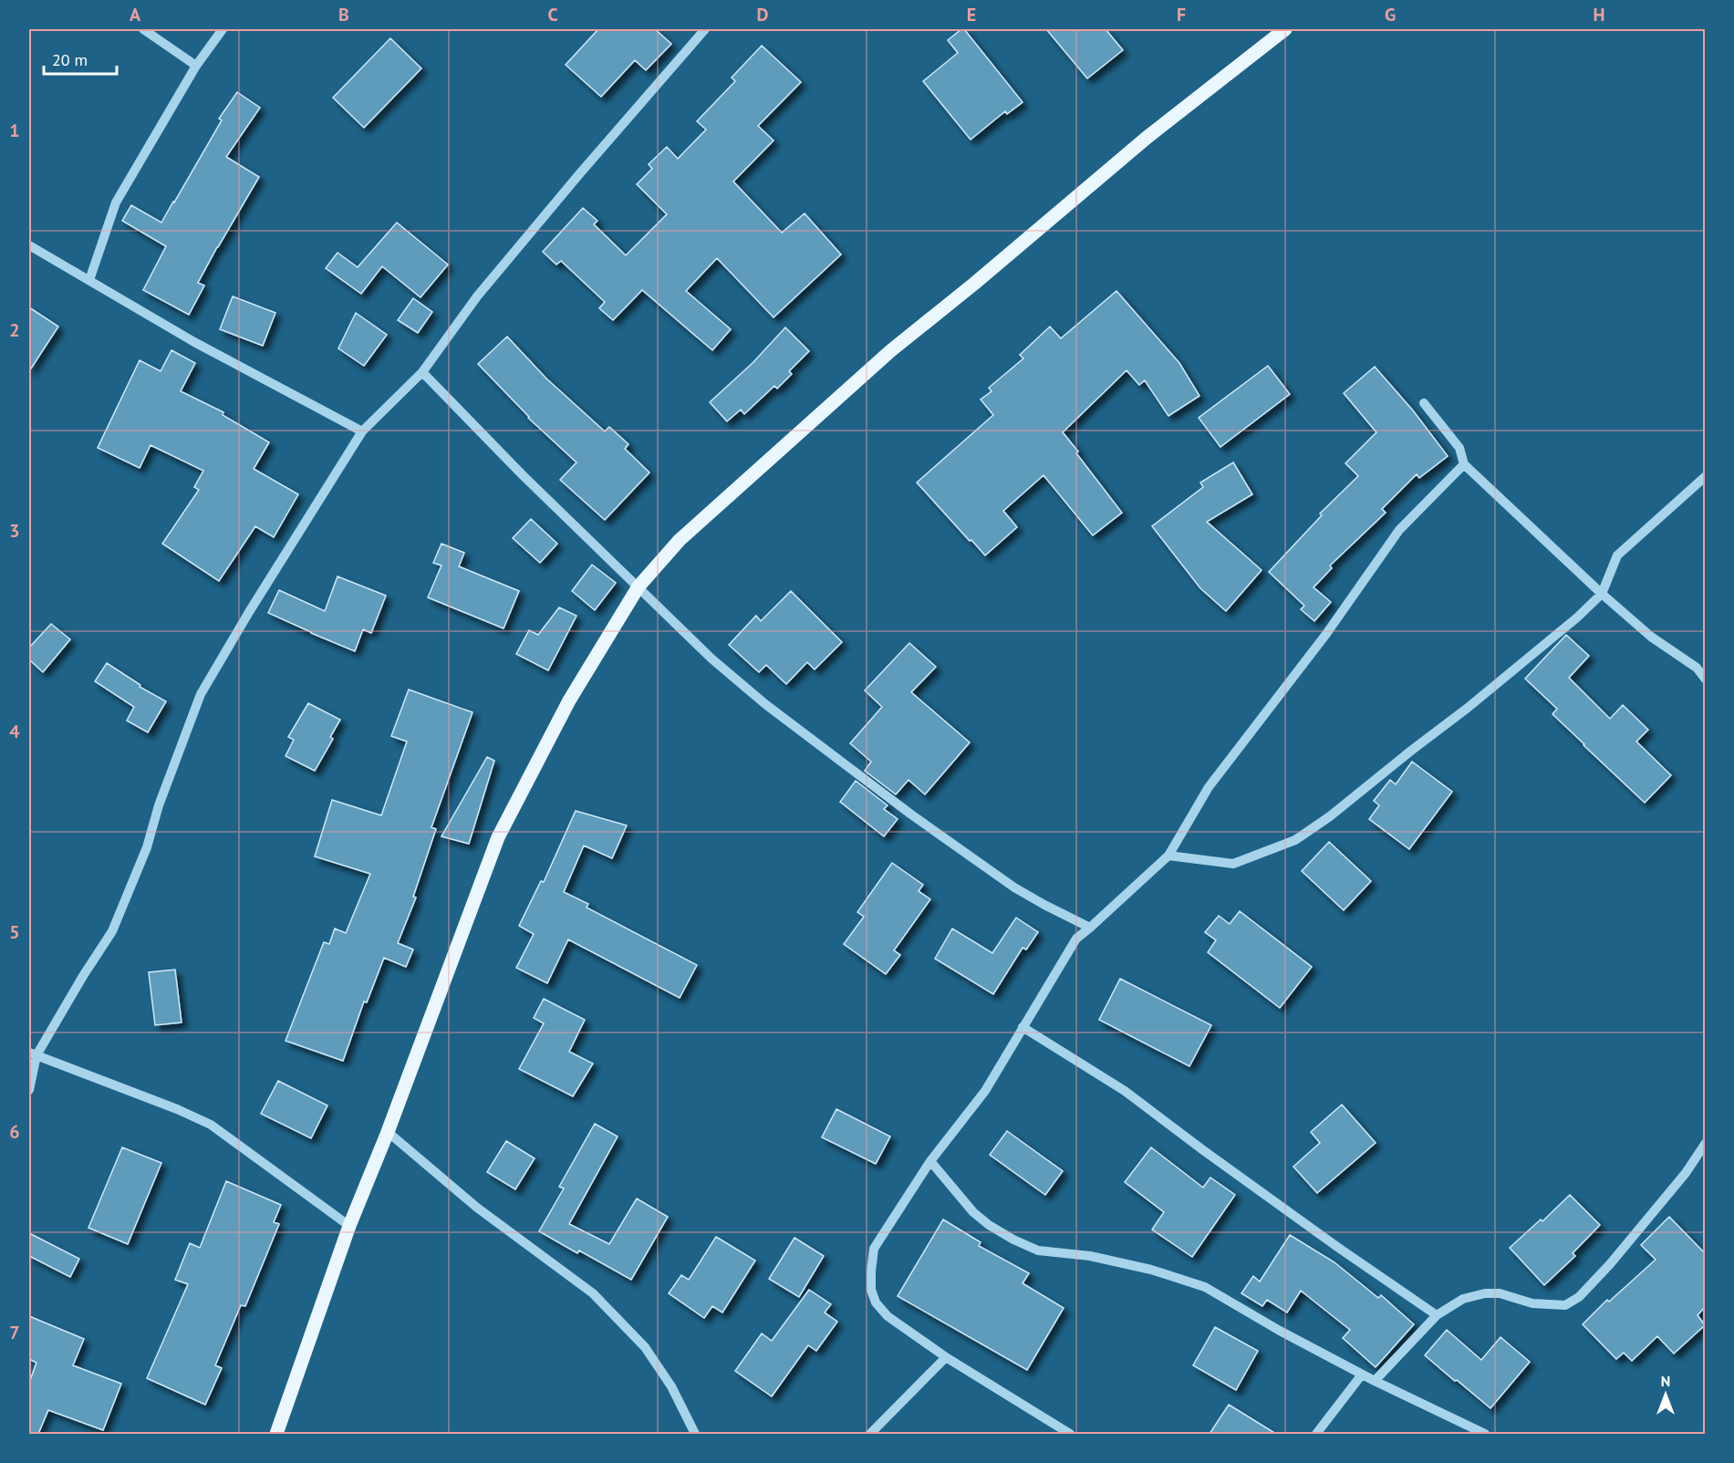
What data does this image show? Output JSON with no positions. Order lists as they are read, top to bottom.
{
  "scale_bar": "20 m",
  "north": "top",
  "grid": {
    "columns": [
      "A",
      "B",
      "C",
      "D",
      "E",
      "F",
      "G",
      "H"
    ],
    "rows": [
      "1",
      "2",
      "3",
      "4",
      "5",
      "6",
      "7"
    ]
  }
}
